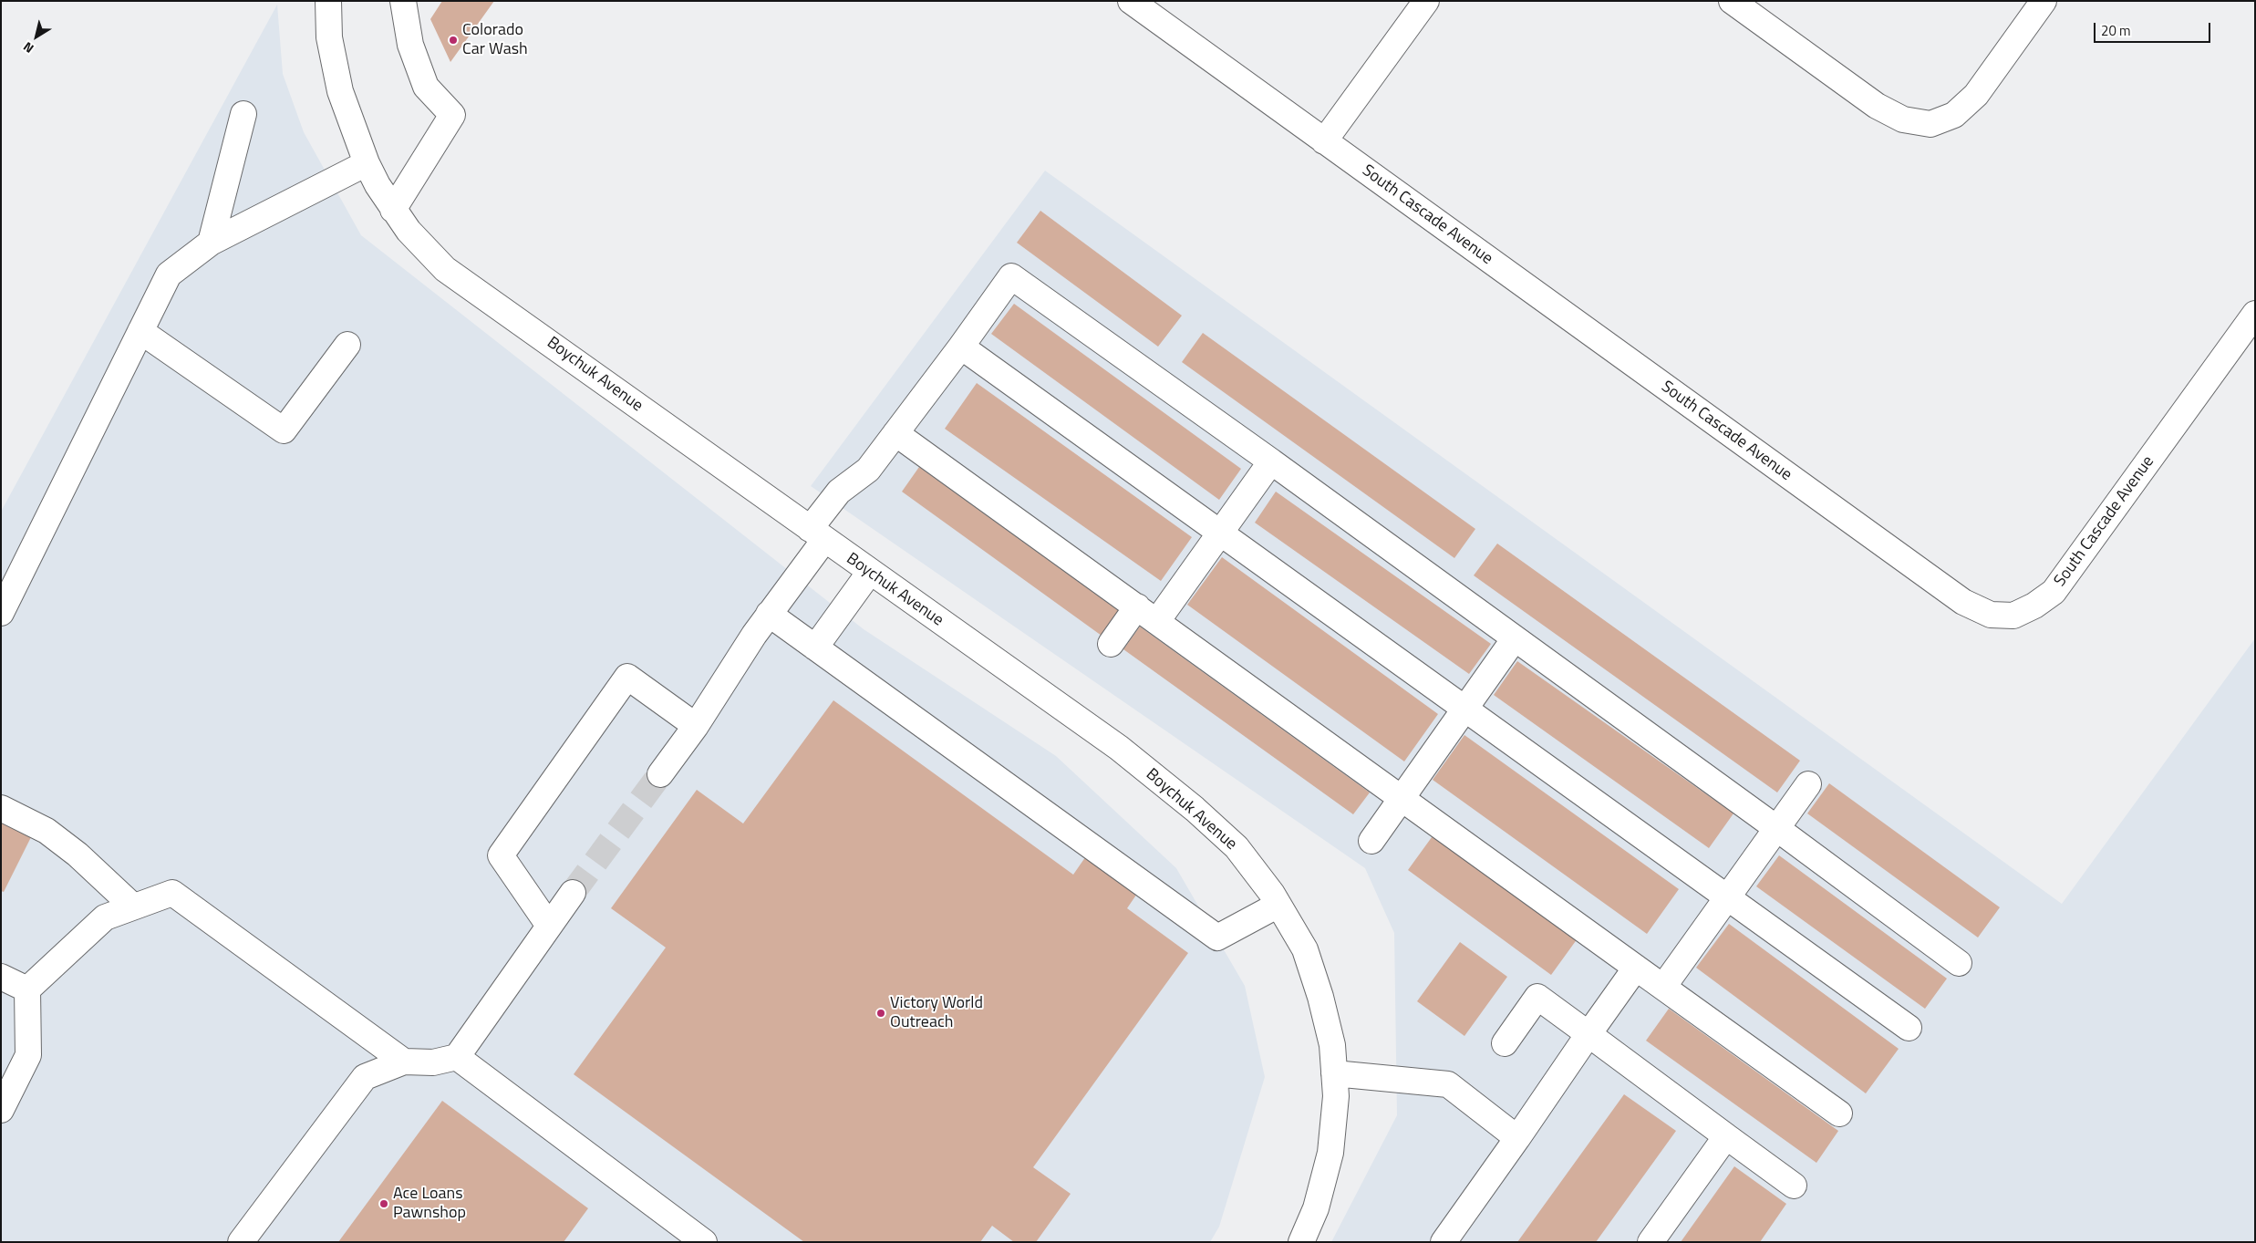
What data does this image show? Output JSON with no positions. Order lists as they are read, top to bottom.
{
  "streets": {
    "street": ["South Cascade Avenue", "Boychuk Avenue"]
  },
  "places": ["Colorado Car Wash", "Victory World Outreach", "Ace Loans Pawnshop"],
  "scale_bar": "20 m",
  "north": "bottom left"
}
